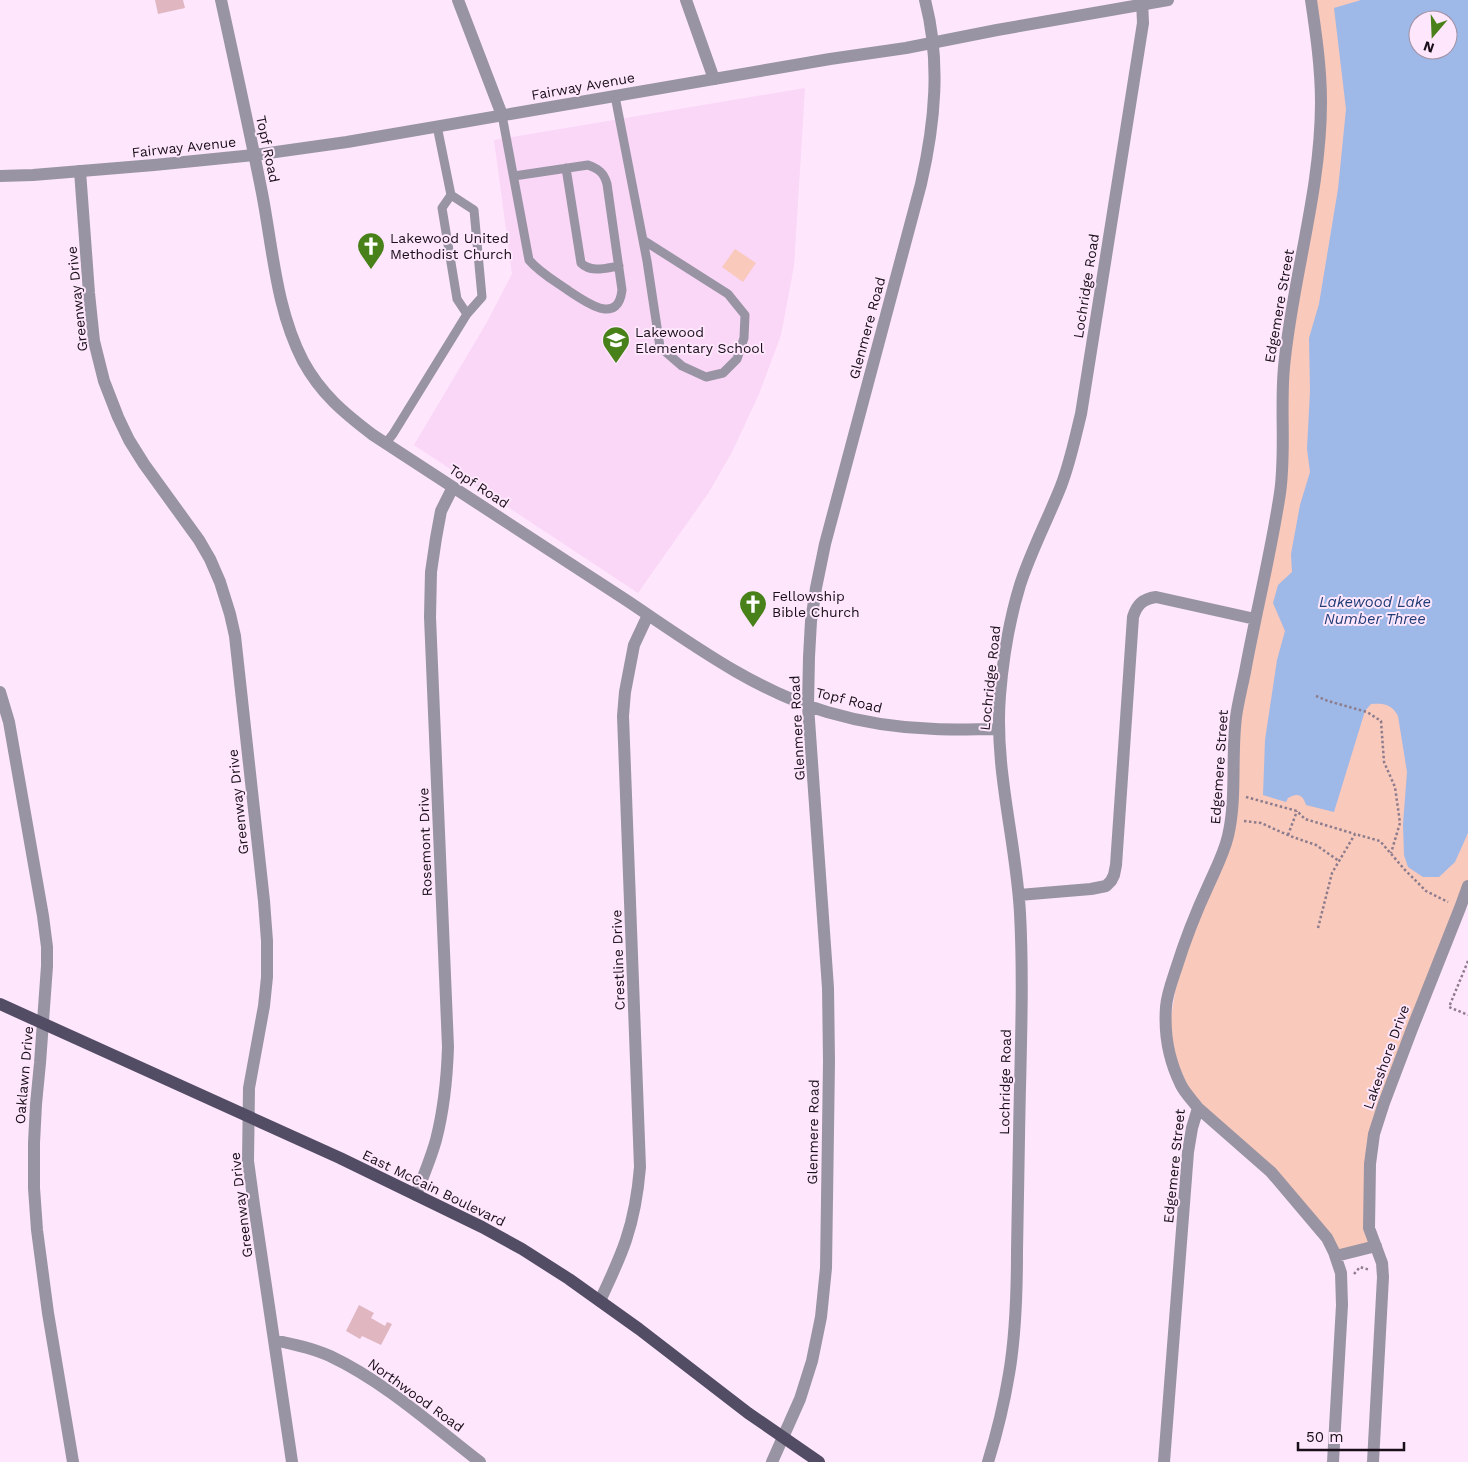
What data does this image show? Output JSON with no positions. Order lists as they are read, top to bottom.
{
  "streets": {
    "main road": ["East McCain Boulevard"],
    "street": [
      "Fairway Avenue",
      "Topf Road",
      "Lochridge Road",
      "Greenway Drive",
      "Edgemere Street",
      "Glenmere Road",
      "Rosemont Drive",
      "Crestline Drive",
      "Lakeshore Drive",
      "Oaklawn Drive",
      "Northwood Road"
    ]
  },
  "crossings": [
    ["Fairway Avenue", "Topf Road"],
    ["Fairway Avenue", "Lochridge Road"],
    ["Fairway Avenue", "Greenway Drive"],
    ["Fairway Avenue", "Glenmere Road"],
    ["Topf Road", "Lochridge Road"],
    ["Topf Road", "Glenmere Road"],
    ["Topf Road", "Rosemont Drive"],
    ["Topf Road", "Crestline Drive"],
    ["Greenway Drive", "East McCain Boulevard"],
    ["Greenway Drive", "Northwood Road"],
    ["Glenmere Road", "East McCain Boulevard"],
    ["Rosemont Drive", "East McCain Boulevard"],
    ["Crestline Drive", "East McCain Boulevard"],
    ["Oaklawn Drive", "East McCain Boulevard"]
  ],
  "water": ["Lakewood Lake Number Three"],
  "places": {
    "church": ["Lakewood United Methodist Church", "Fellowship Bible Church"],
    "school or university": ["Lakewood Elementary School"]
  },
  "scale_bar": "50 m",
  "north": "bottom"
}
